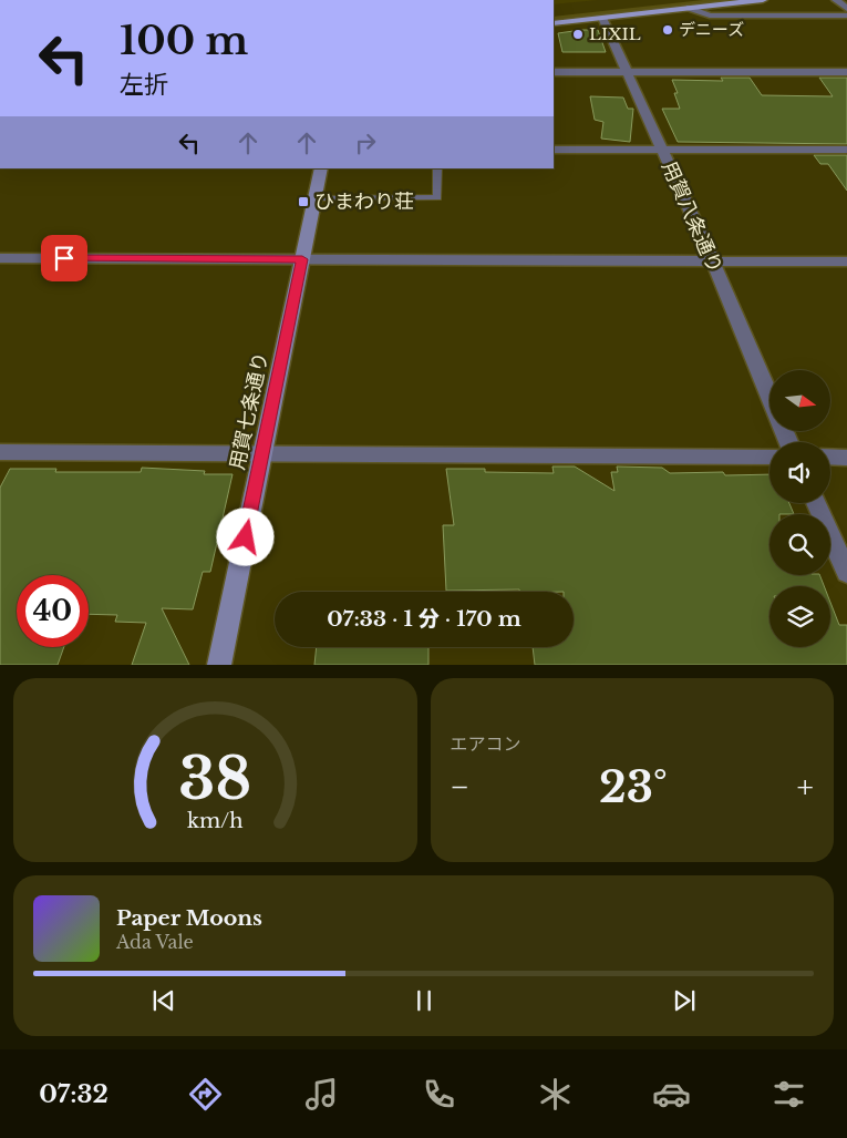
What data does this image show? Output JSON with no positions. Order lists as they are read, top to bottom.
{
  "streets": {
    "street": ["用賀八条通り", "用賀七条通り"]
  },
  "places": {
    "other": ["デニーズ", "LIXIL"],
    "transit": ["ひまわり荘"]
  },
  "north": "right",
  "page": {
    "turn": ["100 m", "左折"],
    "limit": "40",
    "trip": "07:33 · 1 分 · 170 m",
    "tile": "エアコン",
    "heat": ["−", "23°", "+"],
    "song": ["Paper Moons", "Ada Vale"],
    "tabs": "07:32",
    "gauge": ["38", "km/h"]
  }
}
